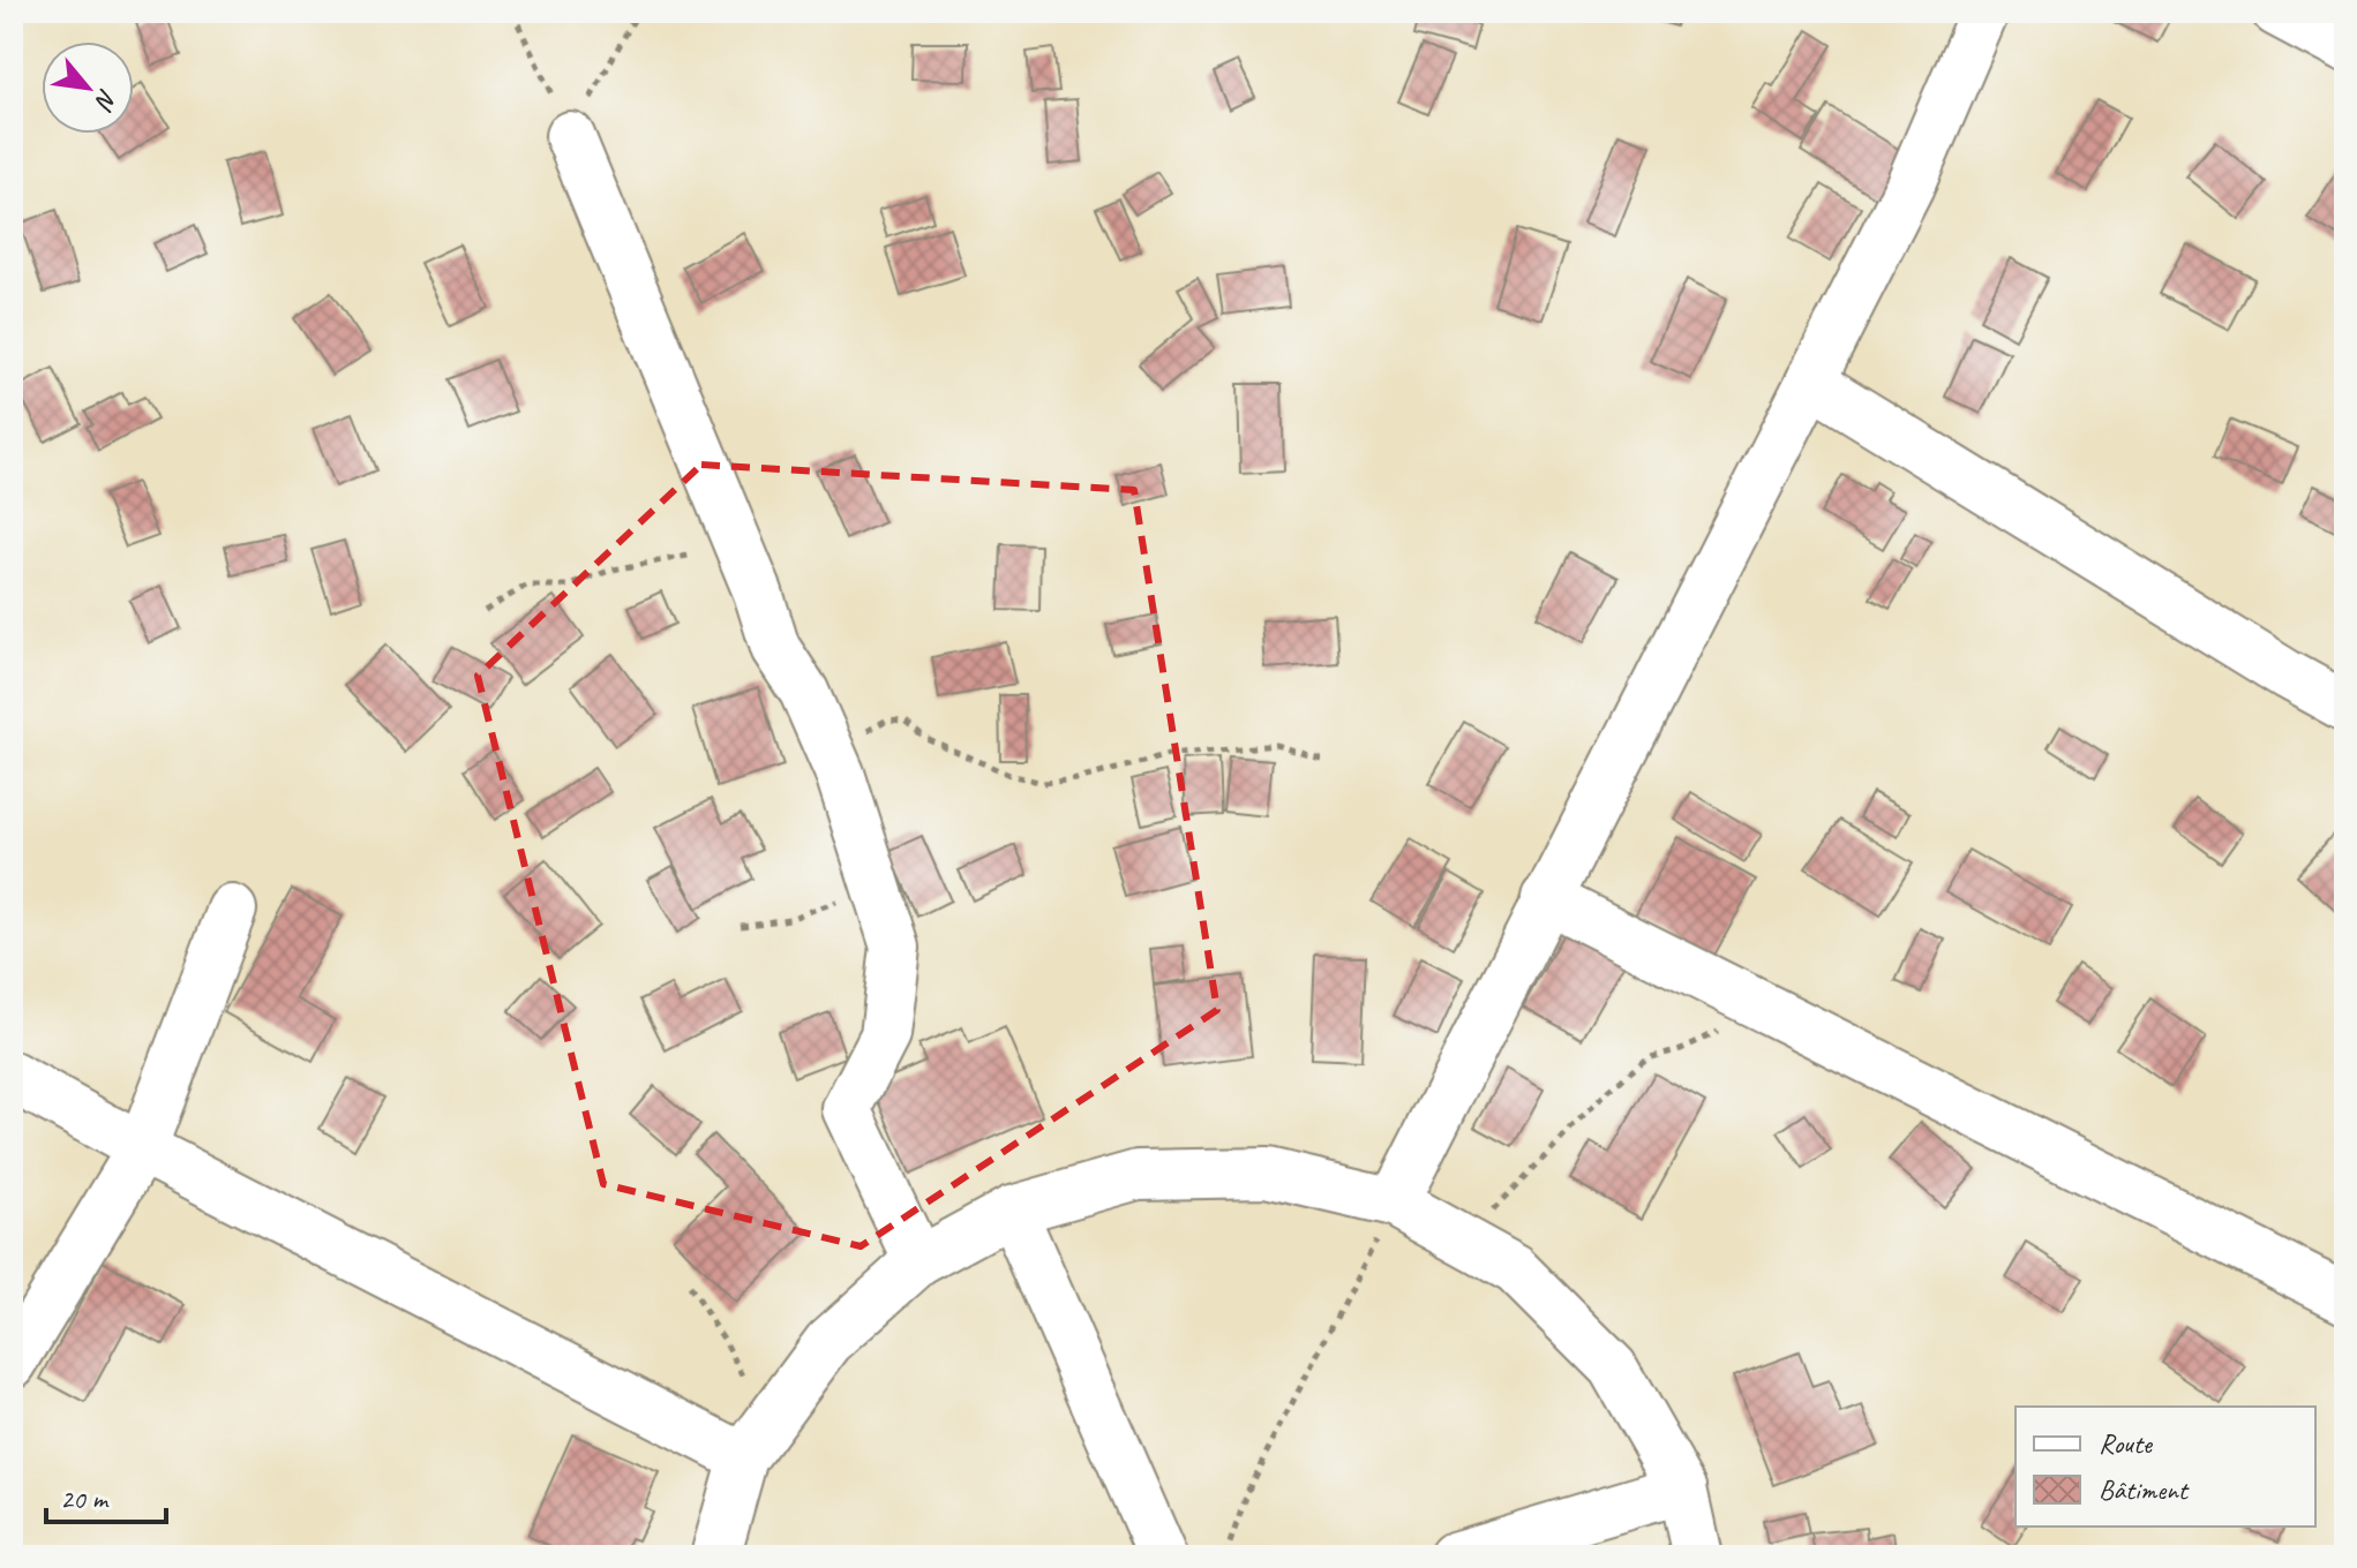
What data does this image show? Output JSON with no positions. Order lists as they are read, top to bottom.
{
  "legend": ["Route", "Bâtiment"],
  "scale_bar": "20 m",
  "north": "bottom right"
}
